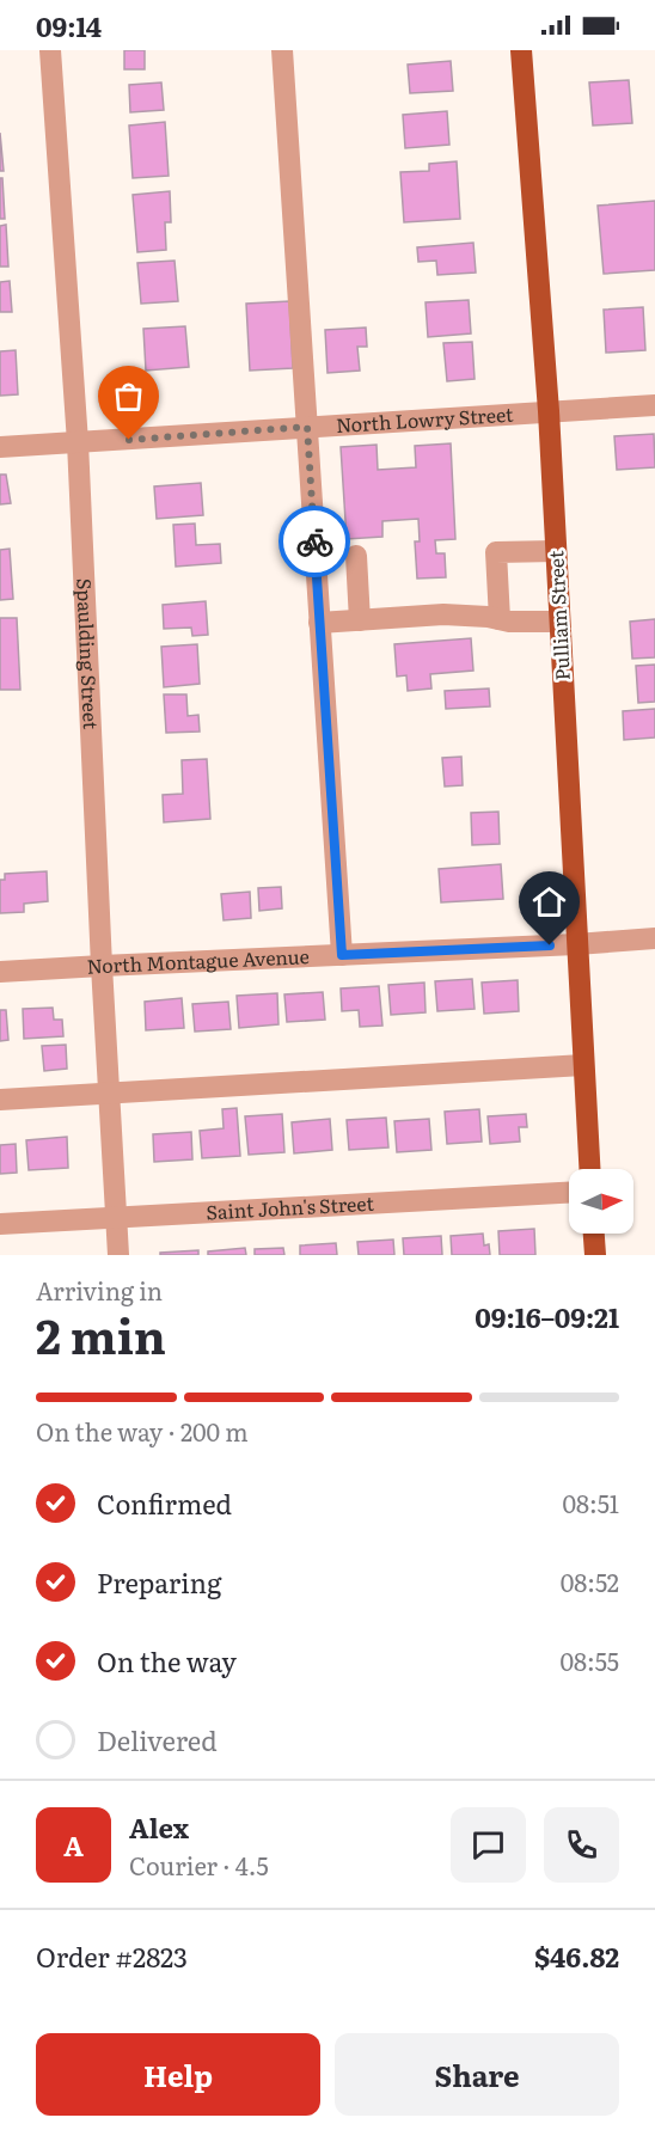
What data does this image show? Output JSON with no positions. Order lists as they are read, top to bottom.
{
  "streets": {
    "main road": ["Pulliam Street"],
    "street": [
      "North Lowry Street",
      "Spaulding Street",
      "North Montague Avenue",
      "Saint John's Street"
    ]
  },
  "crossings": [
    ["North Lowry Street", "Pulliam Street"],
    ["North Lowry Street", "Spaulding Street"],
    ["Pulliam Street", "North Montague Avenue"],
    ["Spaulding Street", "North Montague Avenue"],
    ["Spaulding Street", "Saint John's Street"]
  ],
  "north": "right",
  "page": {
    "status": "09:14",
    "heading": ["2 min", "Arriving in", "09:16–09:21"],
    "panel": [
      "Alex",
      "Courier · 4.5",
      "Order #2823",
      "$46.82"
    ],
    "bar": "On the way · 200 m",
    "list": [
      ["Confirmed", "08:51"],
      ["Preparing", "08:52"],
      ["On the way", "08:55"],
      "Delivered"
    ],
    "round": "A",
    "buttons": ["Help", "Share"]
  }
}
